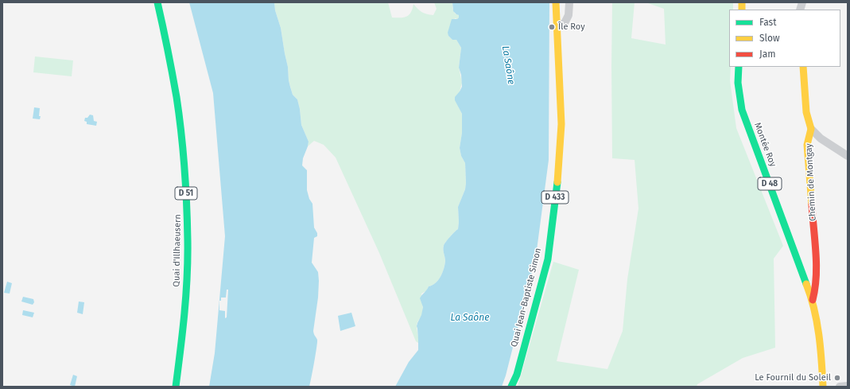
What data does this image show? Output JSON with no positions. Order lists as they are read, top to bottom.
{
  "streets": {
    "main road": [
      "Montée Roy",
      "Chemin de Montgay",
      "D 48",
      "D 51",
      "D 433",
      "Quai d'Illhaeusern",
      "Quai Jean-Baptiste Simon"
    ]
  },
  "crossings": [
    ["Montée Roy", "Chemin de Montgay"],
    ["Montée Roy", "D 48"],
    ["Chemin de Montgay", "D 48"]
  ],
  "water": ["La Saône"],
  "places": ["Île Roy", "Le Fournil du Soleil"],
  "legend": ["Fast", "Slow", "Jam"]
}
